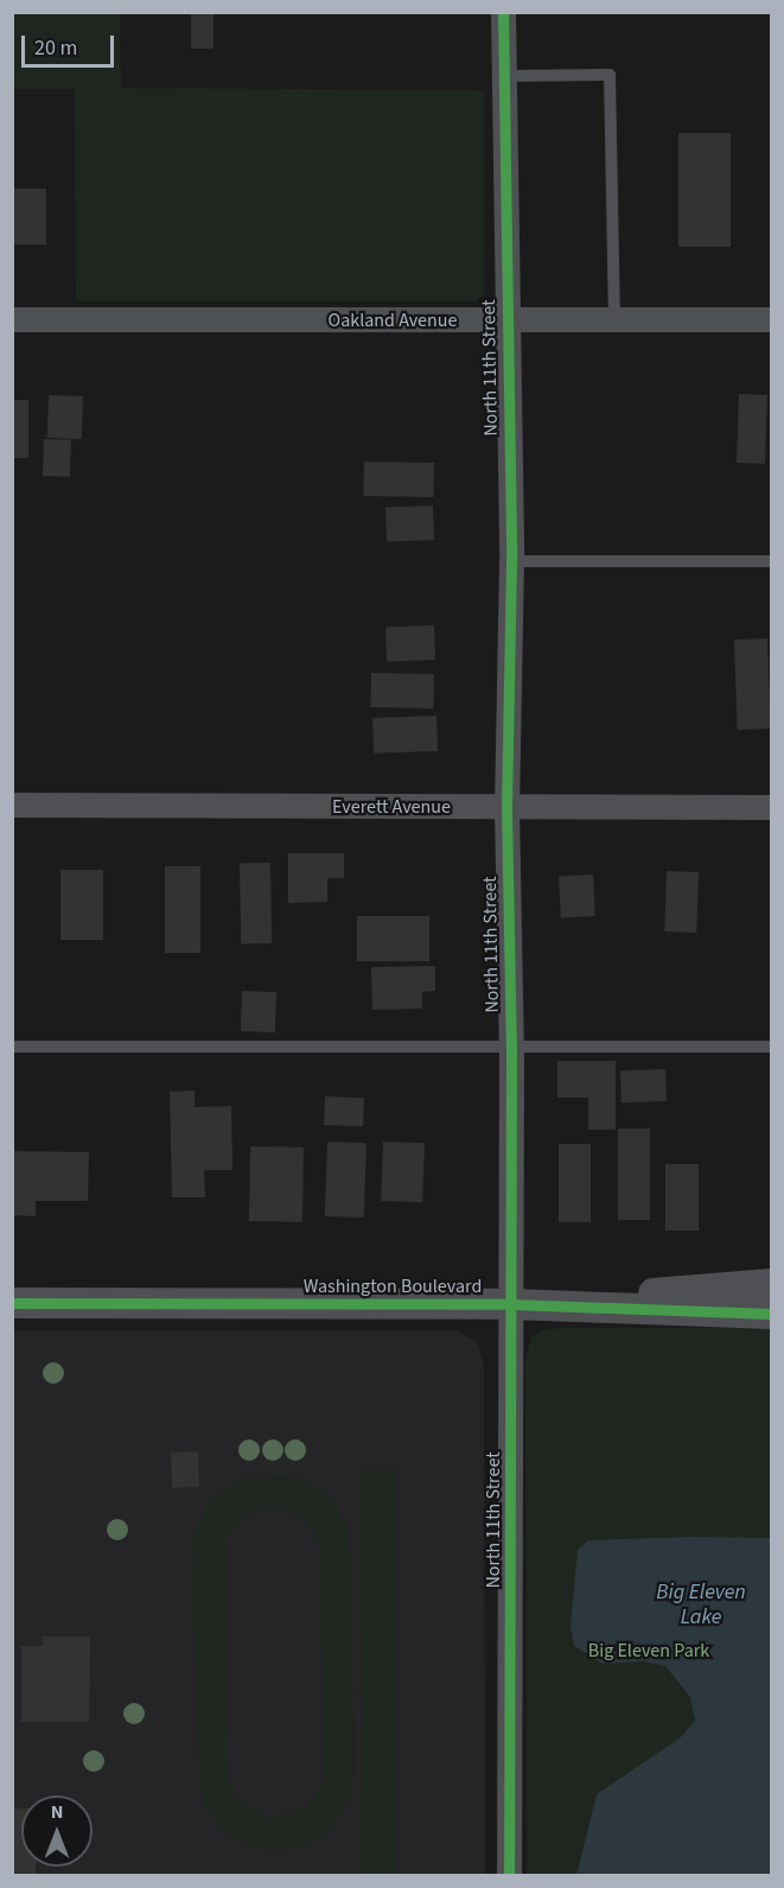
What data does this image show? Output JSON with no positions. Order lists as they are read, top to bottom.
{
  "streets": {
    "street": [
      "Oakland Avenue",
      "North 11th Street",
      "Everett Avenue",
      "Washington Boulevard"
    ]
  },
  "crossings": [
    ["Oakland Avenue", "North 11th Street"],
    ["North 11th Street", "Everett Avenue"],
    ["North 11th Street", "Washington Boulevard"]
  ],
  "water": ["Big Eleven Lake"],
  "parks": ["Big Eleven Park"],
  "scale_bar": "20 m",
  "north": "top"
}
